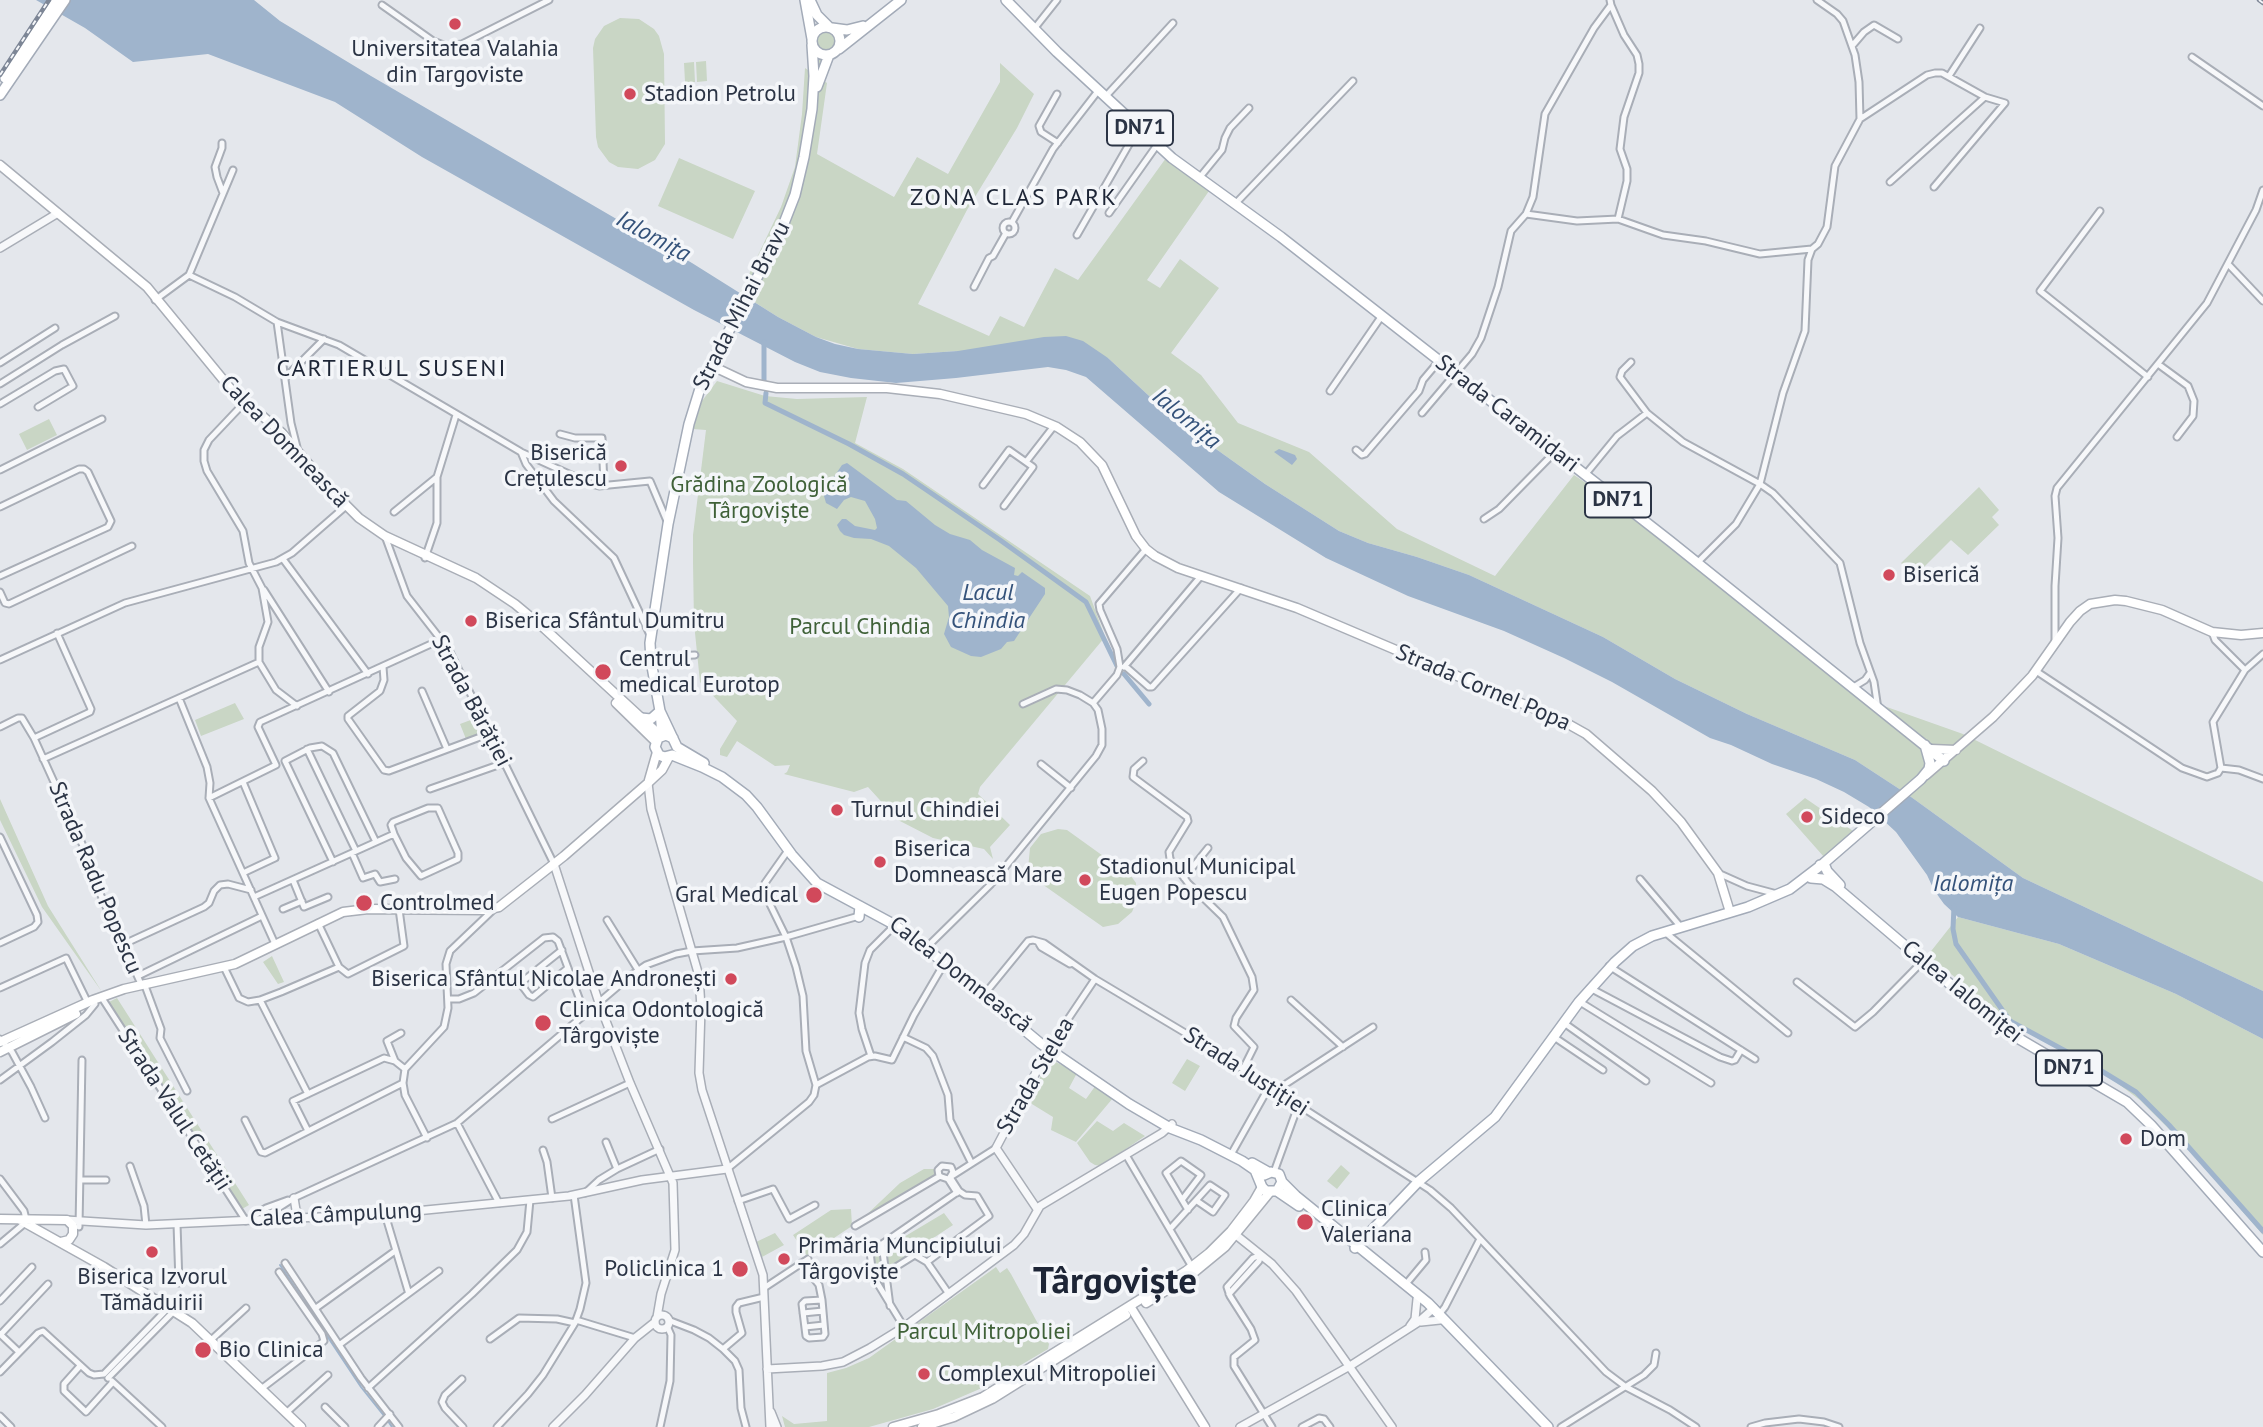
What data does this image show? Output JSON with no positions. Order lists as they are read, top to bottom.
{
  "streets": {
    "main road": [
      "DN71",
      "Strada Mihai Bravu",
      "Strada Caramidari",
      "Calea Domnească",
      "Strada Cornel Popa",
      "Calea Ialomiței"
    ],
    "street": [
      "Strada Bărăției",
      "Strada Radu Popescu",
      "Strada Justiției",
      "Strada Stelea",
      "Strada Valul Cetății",
      "Calea Câmpulung"
    ]
  },
  "crossings": [
    ["DN71", "Strada Caramidari"],
    ["Strada Mihai Bravu", "Strada Cornel Popa"],
    ["Calea Domnească", "Strada Bărăției"],
    ["Calea Domnească", "Strada Justiției"],
    ["Calea Domnească", "Strada Stelea"],
    ["Strada Justiției", "Strada Stelea"],
    ["Strada Valul Cetății", "Calea Câmpulung"]
  ],
  "districts": ["ZONA CLAS PARK", "CARTIERUL SUSENI", "Târgoviște"],
  "water": ["Ialomița", "Lacul Chindia"],
  "parks": ["Grădina Zoologică Târgoviște", "Parcul Chindia", "Parcul Mitropoliei"],
  "places": [
    "Universitatea Valahia din Targoviste",
    "Stadion Petrolu",
    "Biserică Crețulescu",
    "Biserică",
    "Biserica Sfântul Dumitru",
    "Centrul medical Eurotop",
    "Turnul Chindiei",
    "Sideco",
    "Biserica Domnească Mare",
    "Stadionul Municipal Eugen Popescu",
    "Gral Medical",
    "Controlmed",
    "Biserica Sfântul Nicolae Andronești",
    "Clinica Odontologică Târgoviște",
    "Dom",
    "Clinica Valeriana",
    "Biserica Izvorul Tămăduirii",
    "Primăria Muncipiului Târgoviște",
    "Policlinica 1",
    "Bio Clinica",
    "Complexul Mitropoliei"
  ]
}
